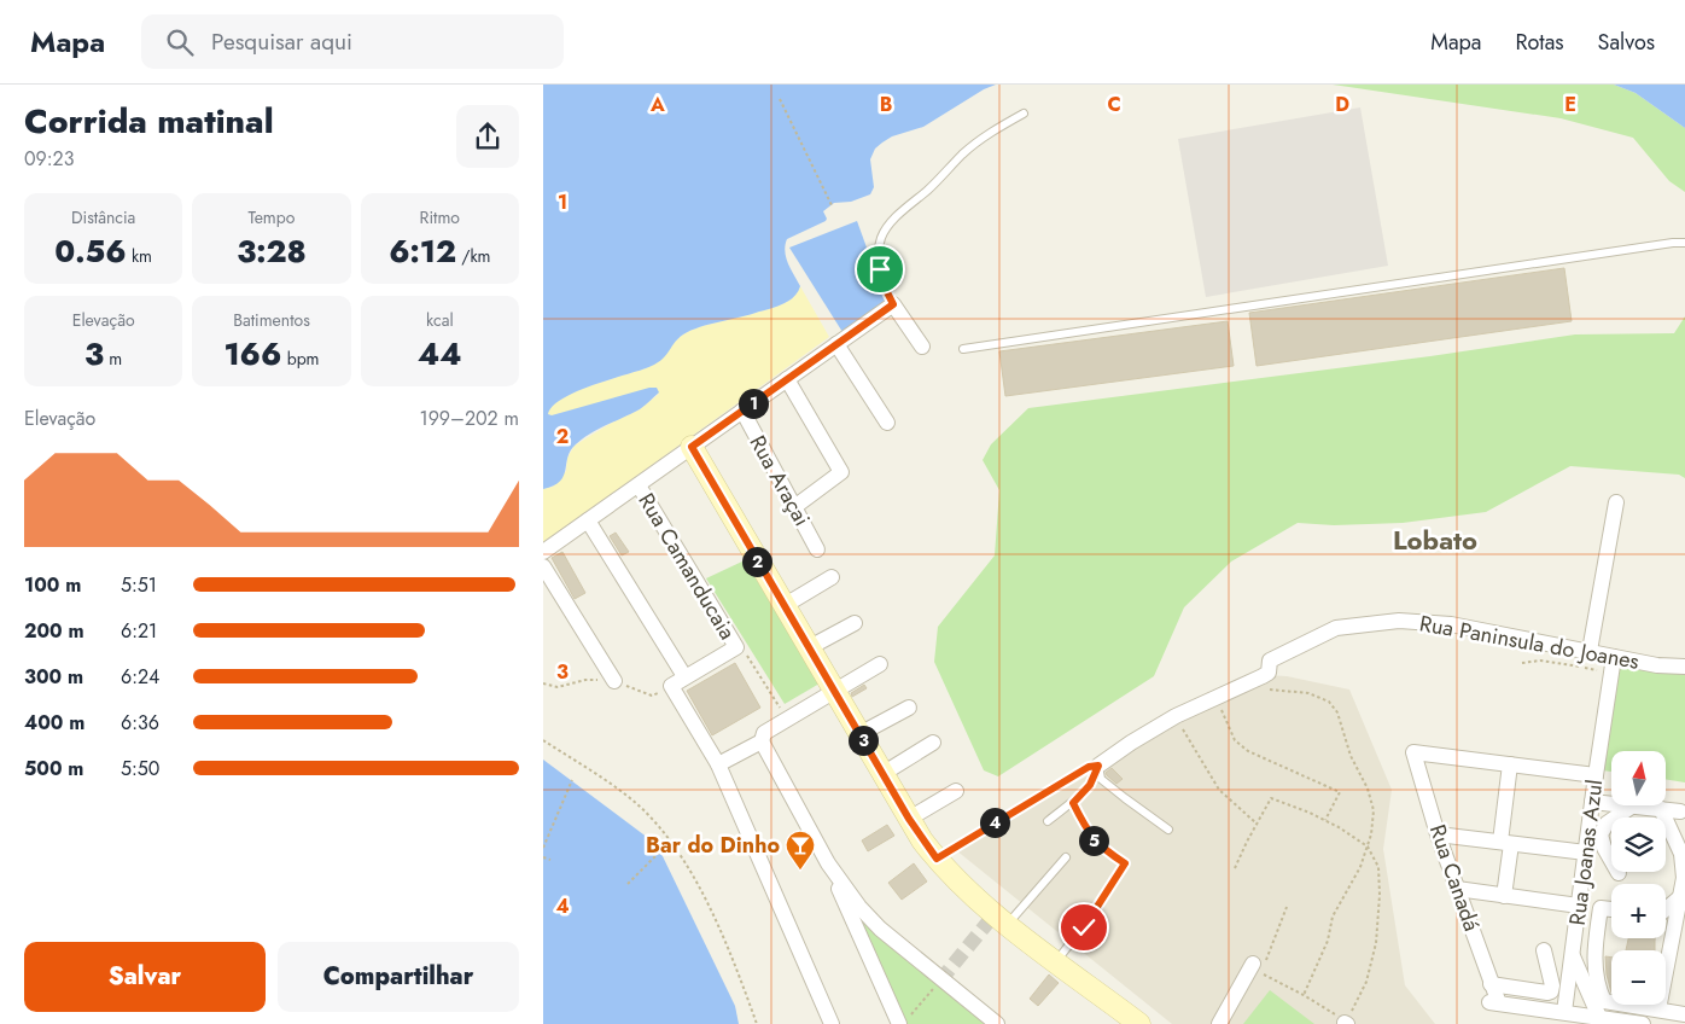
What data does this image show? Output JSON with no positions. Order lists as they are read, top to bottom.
{
  "streets": {
    "street": [
      "Rua Araçai",
      "Rua Camanducaia",
      "Rua Paninsula do Joanes",
      "Rua Joanas Azul",
      "Rua Canadá"
    ]
  },
  "crossings": [
    ["Rua Paninsula do Joanes", "Rua Joanas Azul"],
    ["Rua Joanas Azul", "Rua Canadá"]
  ],
  "districts": ["Lobato"],
  "places": {
    "bar": ["Bar do Dinho"]
  },
  "north": "top",
  "page": {
    "header": "Mapa",
    "search": "Pesquisar aqui",
    "nav": ["Mapa", "Rotas", "Salvos"],
    "heading": ["Corrida matinal", "09:23"],
    "stats": [
      ["Distância", "0.56 km"],
      ["Tempo", "3:28"],
      ["Ritmo", "6:12 /km"],
      ["Elevação", "3 m"],
      ["Batimentos", "166 bpm"],
      ["kcal", "44"]
    ],
    "pins": [
      "1",
      "2",
      "3",
      "4",
      "5"
    ],
    "chart": ["Elevação", "199–202 m"],
    "list": [
      {
        "name": "100 m",
        "note": "5:51"
      },
      {
        "name": "200 m",
        "note": "6:21"
      },
      {
        "name": "300 m",
        "note": "6:24"
      },
      {
        "name": "400 m",
        "note": "6:36"
      },
      {
        "name": "500 m",
        "note": "5:50"
      }
    ],
    "map_buttons": ["+", "−"],
    "buttons": ["Salvar", "Compartilhar"]
  },
  "grid": {
    "columns": [
      "A",
      "B",
      "C",
      "D",
      "E"
    ],
    "rows": [
      "1",
      "2",
      "3",
      "4"
    ]
  }
}
